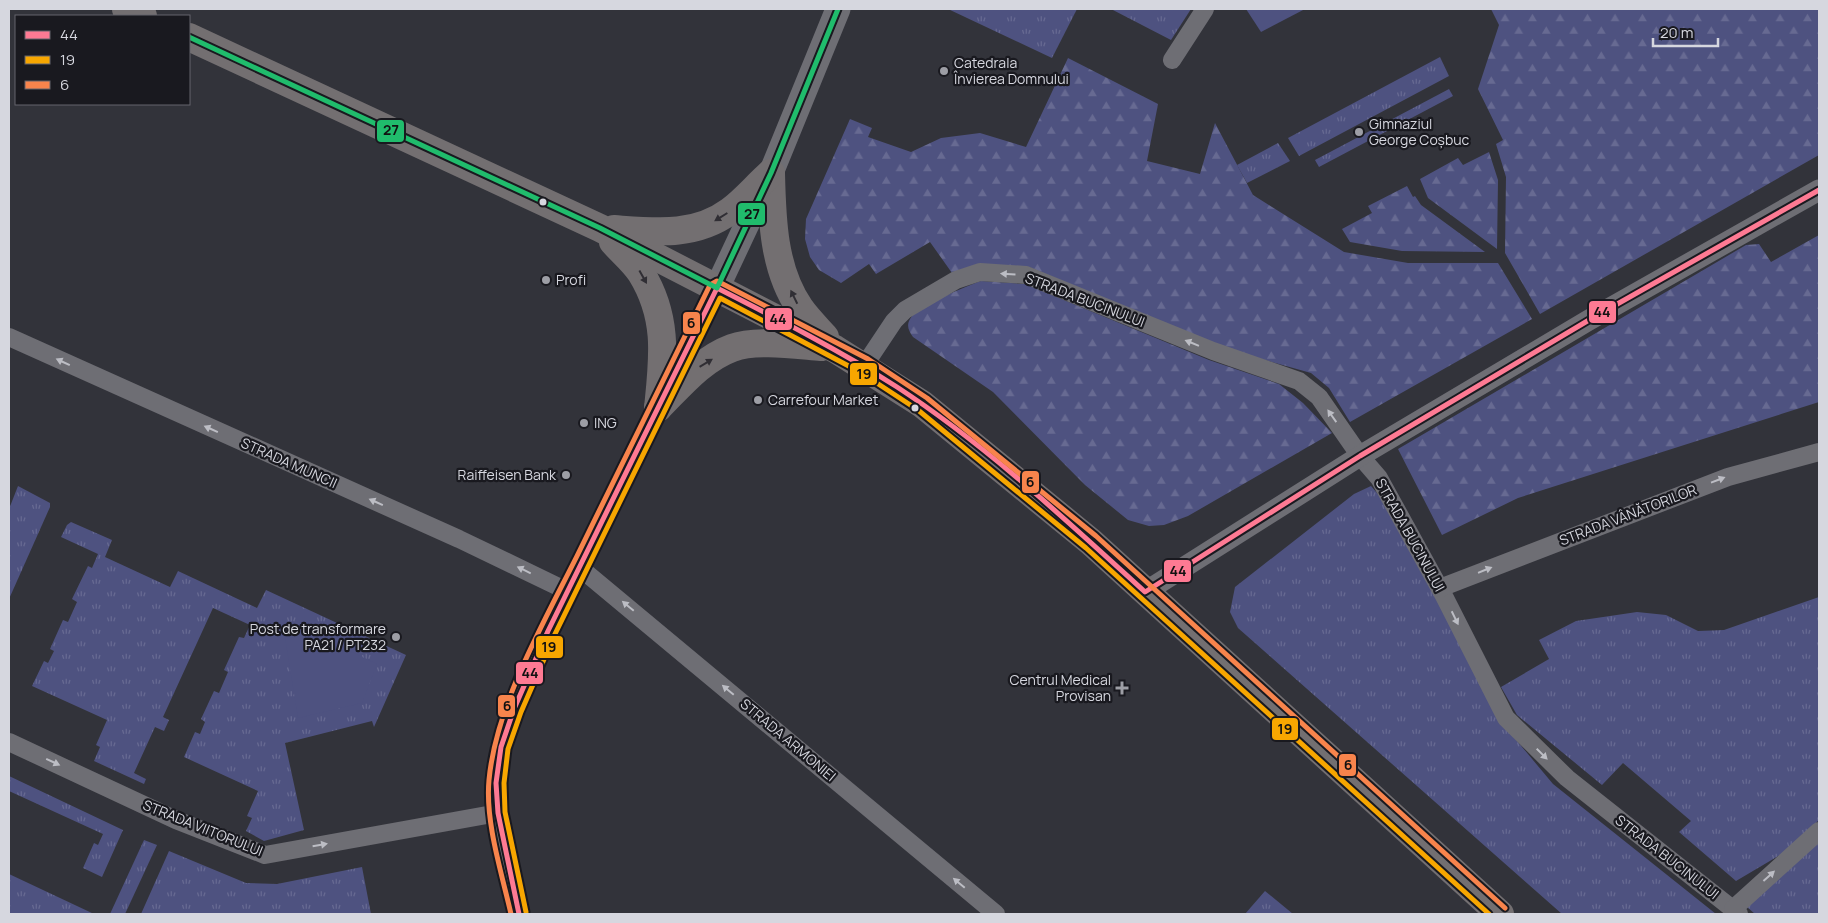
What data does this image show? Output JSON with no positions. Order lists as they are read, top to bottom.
{
  "streets": {
    "street": [
      "STRADA BUCINULUI",
      "STRADA MUNCII",
      "STRADA VÂNĂTORILOR",
      "STRADA ARMONIEI",
      "STRADA VIITORULUI"
    ]
  },
  "crossings": [
    ["STRADA BUCINULUI", "STRADA VÂNĂTORILOR"]
  ],
  "one_way": [
    "STRADA MUNCII",
    "STRADA VÂNĂTORILOR",
    "STRADA ARMONIEI",
    "STRADA VIITORULUI"
  ],
  "places": {
    "other": [
      "Catedrala Învierea Domnului",
      "Gimnaziul George Coșbuc",
      "Profi",
      "Carrefour Market",
      "ING",
      "Raiffeisen Bank",
      "Post de transformare PA21 / PT232"
    ],
    "health": ["Centrul Medical Provisan"]
  },
  "lines": [
    "transit line 27",
    "transit line 44",
    "transit line 6",
    "transit line 19"
  ],
  "legend": ["44", "19", "6"],
  "scale_bar": "20 m"
}
